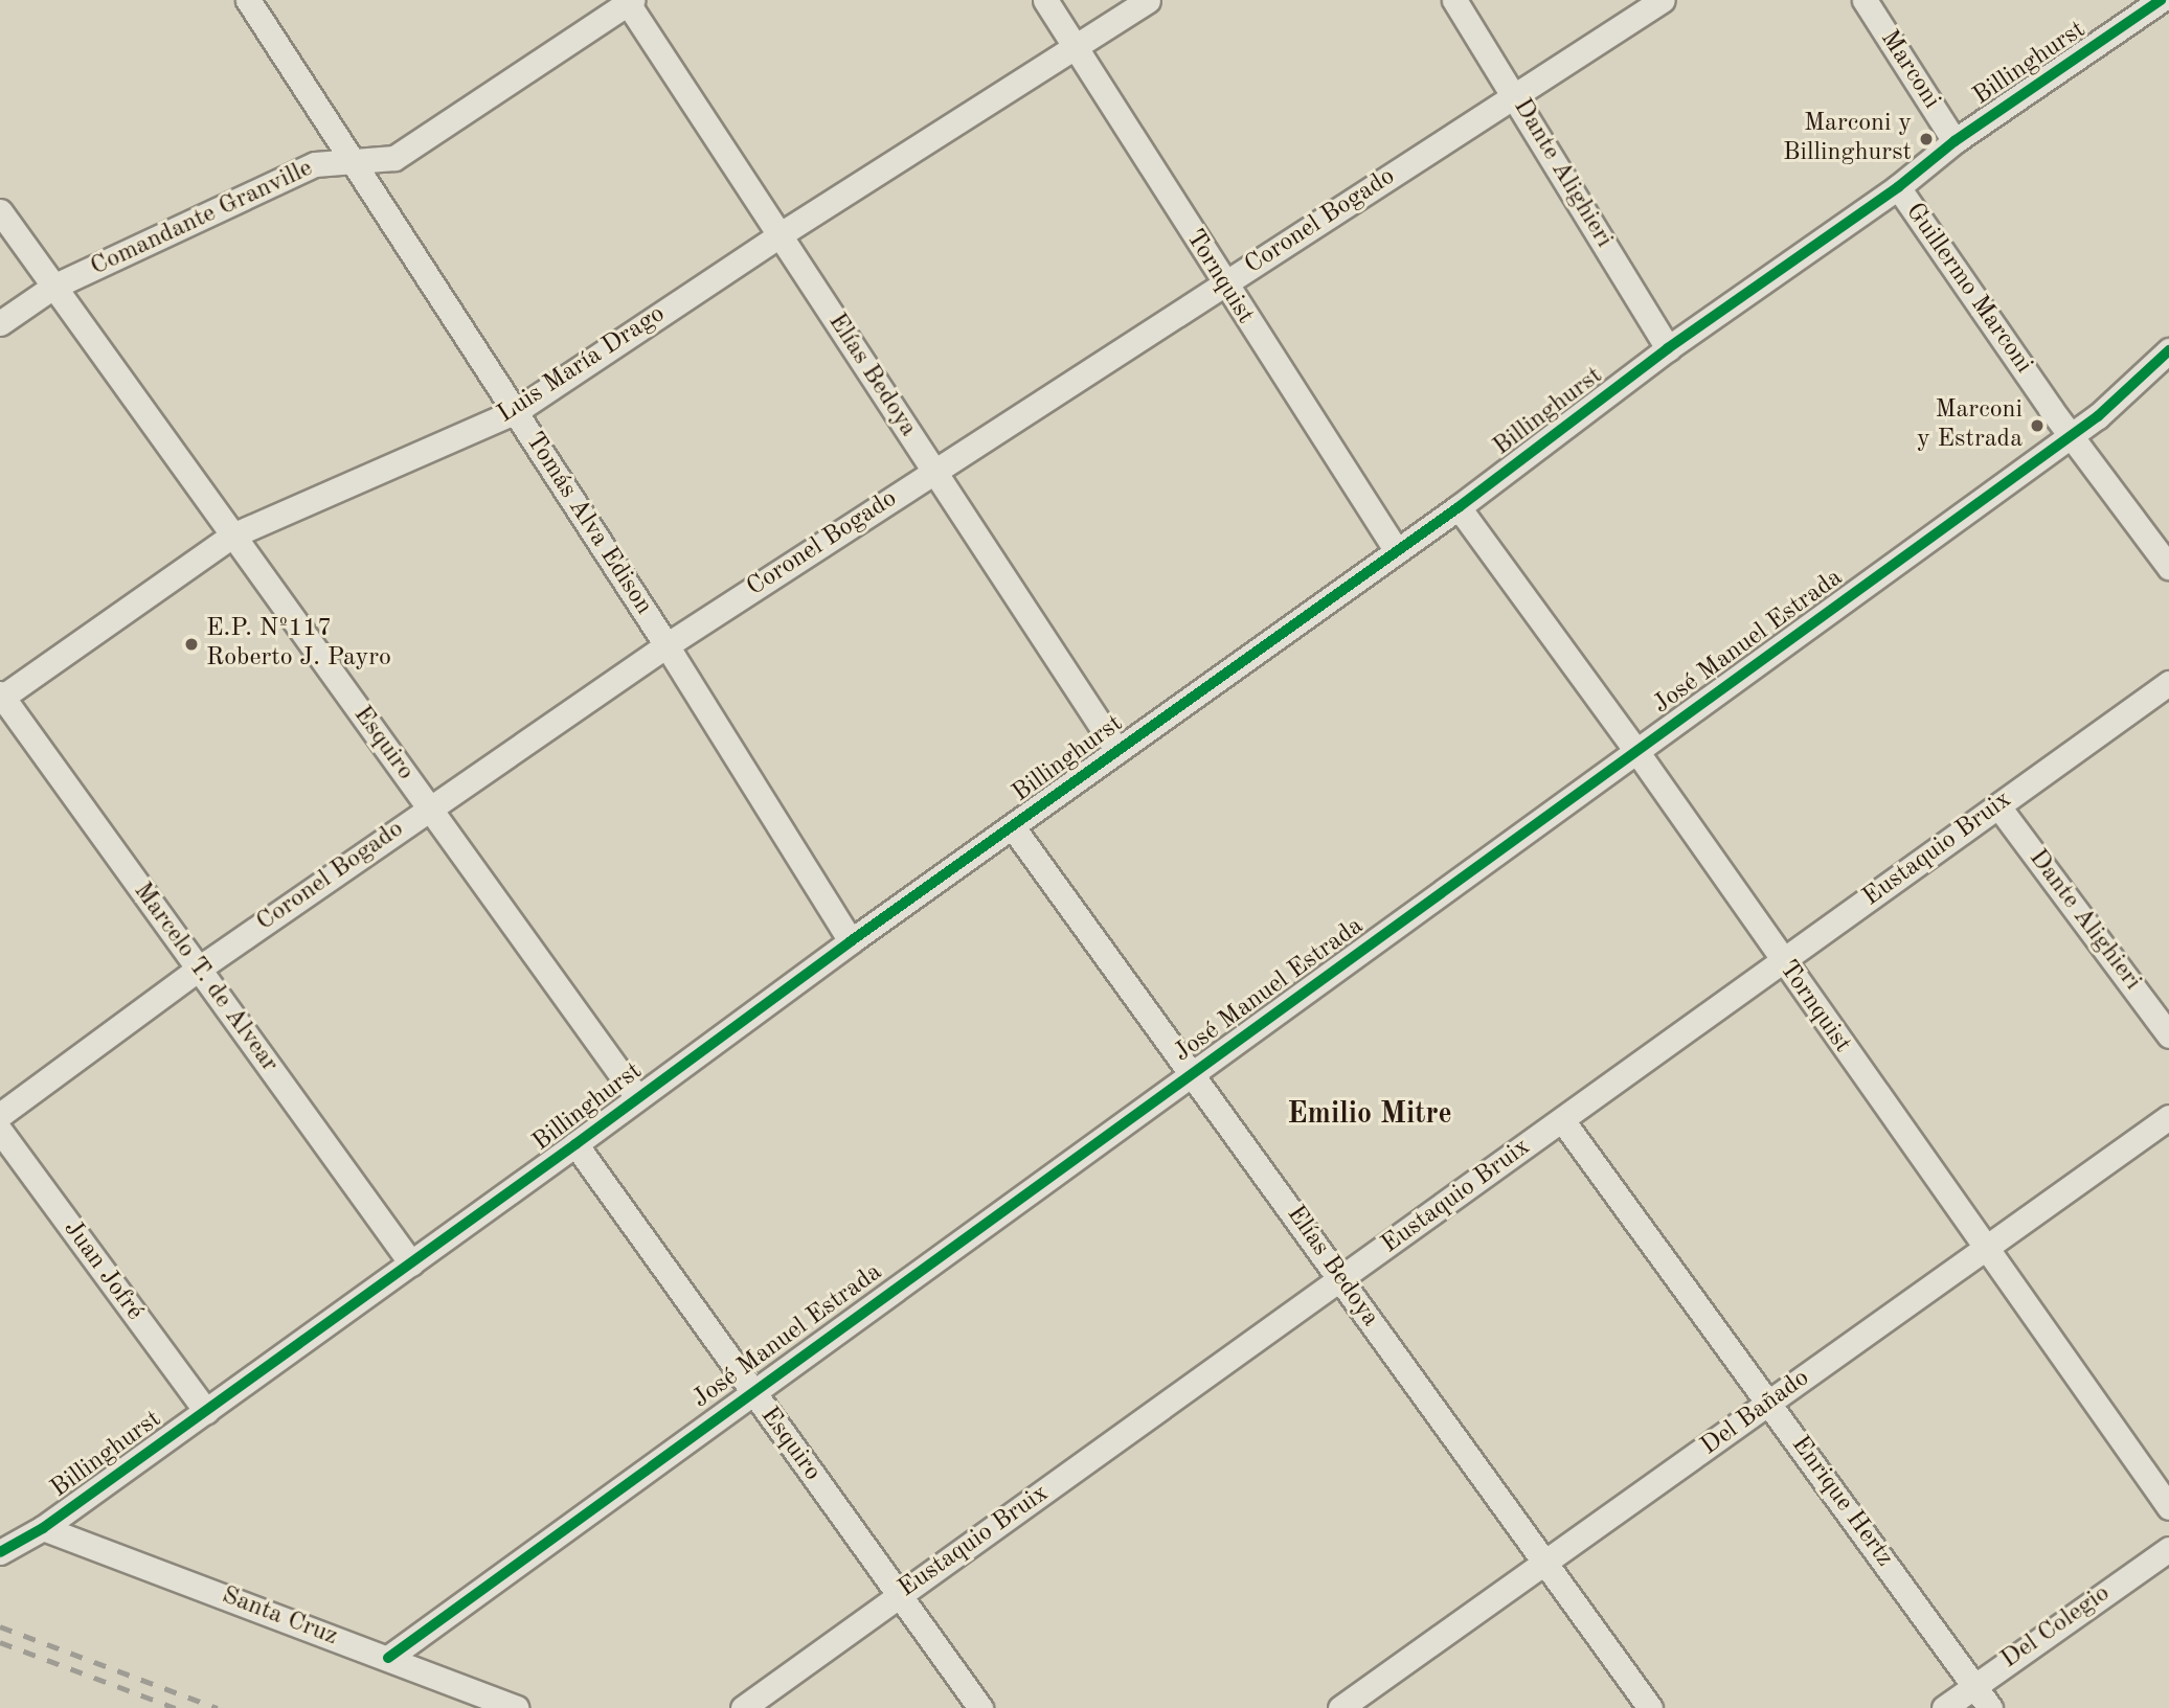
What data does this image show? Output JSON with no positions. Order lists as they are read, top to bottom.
{
  "streets": {
    "street": [
      "Billinghurst",
      "Marconi",
      "Dante Alighieri",
      "Comandante Granville",
      "Coronel Bogado",
      "Tornquist",
      "Guillermo Marconi",
      "Luis María Drago",
      "Elías Bedoya",
      "Tomás Alva Edison",
      "José Manuel Estrada",
      "Esquiro",
      "Eustaquio Bruix",
      "Marcelo T. de Alvear",
      "Juan Jofré",
      "Del Bañado",
      "Enrique Hertz",
      "Santa Cruz",
      "Del Colegio"
    ]
  },
  "crossings": [
    ["Billinghurst", "Marconi"],
    ["Billinghurst", "Dante Alighieri"],
    ["Billinghurst", "Tornquist"],
    ["Billinghurst", "Guillermo Marconi"],
    ["Billinghurst", "Elías Bedoya"],
    ["Billinghurst", "Tomás Alva Edison"],
    ["Billinghurst", "Esquiro"],
    ["Billinghurst", "Marcelo T. de Alvear"],
    ["Billinghurst", "Juan Jofré"],
    ["Billinghurst", "Santa Cruz"],
    ["Dante Alighieri", "Coronel Bogado"],
    ["Dante Alighieri", "Eustaquio Bruix"],
    ["Comandante Granville", "Elías Bedoya"],
    ["Comandante Granville", "Tomás Alva Edison"],
    ["Comandante Granville", "Esquiro"],
    ["Coronel Bogado", "Tornquist"],
    ["Coronel Bogado", "Elías Bedoya"],
    ["Coronel Bogado", "Tomás Alva Edison"],
    ["Coronel Bogado", "Esquiro"],
    ["Coronel Bogado", "Marcelo T. de Alvear"],
    ["Tornquist", "Luis María Drago"],
    ["Tornquist", "José Manuel Estrada"],
    ["Tornquist", "Eustaquio Bruix"],
    ["Tornquist", "Del Bañado"],
    ["Guillermo Marconi", "José Manuel Estrada"],
    ["Luis María Drago", "Elías Bedoya"],
    ["Luis María Drago", "Tomás Alva Edison"],
    ["Luis María Drago", "Esquiro"],
    ["Luis María Drago", "Marcelo T. de Alvear"],
    ["Elías Bedoya", "José Manuel Estrada"],
    ["Elías Bedoya", "Eustaquio Bruix"],
    ["Elías Bedoya", "Del Bañado"],
    ["José Manuel Estrada", "Esquiro"],
    ["José Manuel Estrada", "Santa Cruz"],
    ["Esquiro", "Eustaquio Bruix"],
    ["Eustaquio Bruix", "Enrique Hertz"],
    ["Del Bañado", "Enrique Hertz"],
    ["Enrique Hertz", "Del Colegio"]
  ],
  "districts": ["Emilio Mitre"],
  "places": ["Marconi y Billinghurst", "Marconi y Estrada", "E.P. Nº117 Roberto J. Payro"]
}
